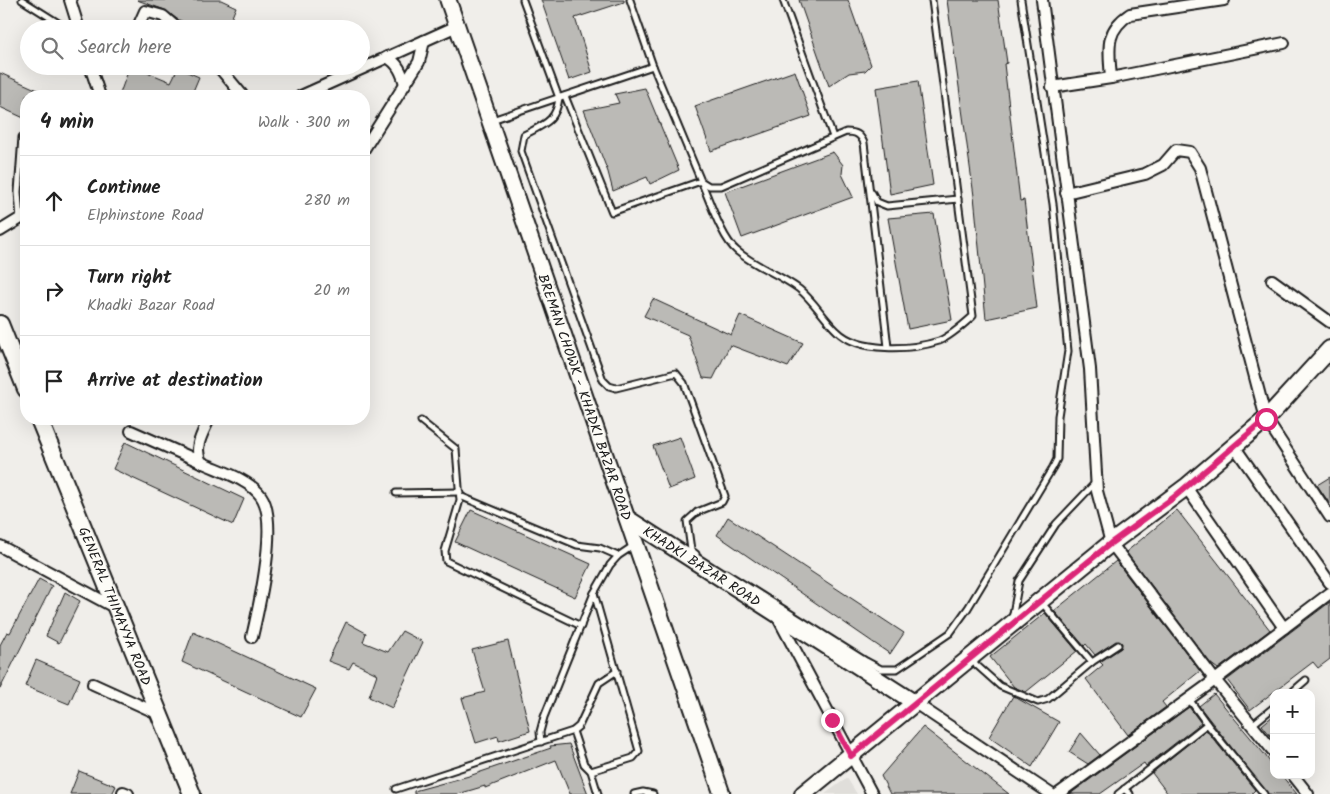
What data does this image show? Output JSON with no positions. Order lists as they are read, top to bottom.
{
  "streets": {
    "main road": ["BREMAN CHOWK - KHADKI BAZAR ROAD", "KHADKI BAZAR ROAD", "GENERAL THIMAYYA ROAD"]
  },
  "crossings": [
    ["BREMAN CHOWK - KHADKI BAZAR ROAD", "KHADKI BAZAR ROAD"]
  ],
  "page": {
    "search": "Search here",
    "heading": ["4 min", "Walk · 300 m"],
    "list": [
      ["Continue", "Elphinstone Road", "280 m"],
      ["Turn right", "Khadki Bazar Road", "20 m"],
      "Arrive at destination"
    ],
    "map_buttons": ["+", "−"]
  }
}
